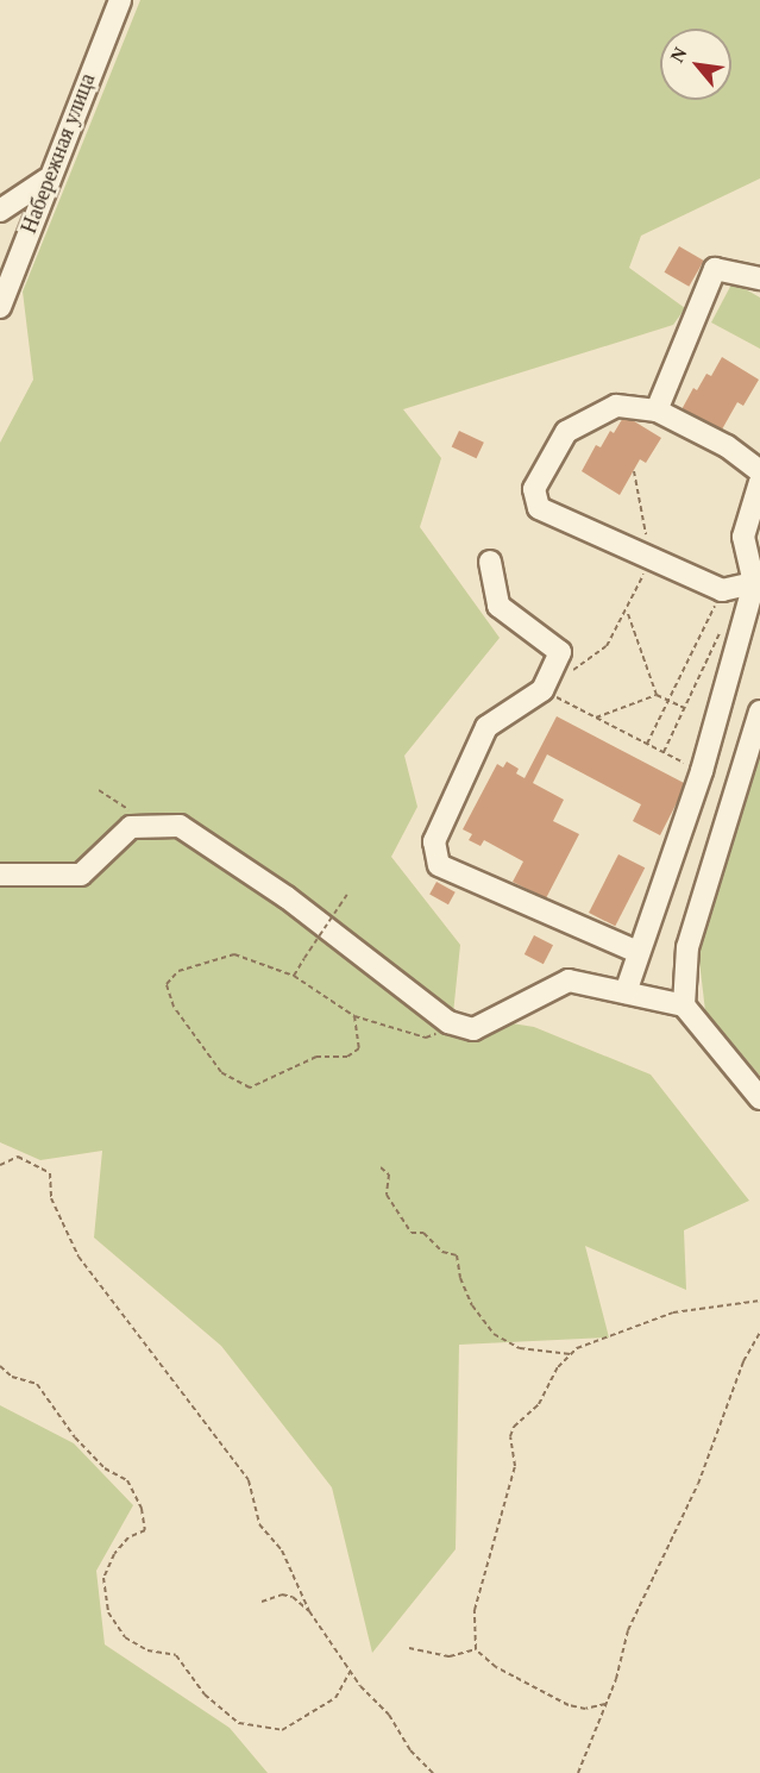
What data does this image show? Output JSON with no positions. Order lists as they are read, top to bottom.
{
  "streets": {
    "street": ["Набережная улица"]
  },
  "north": "top left"
}
